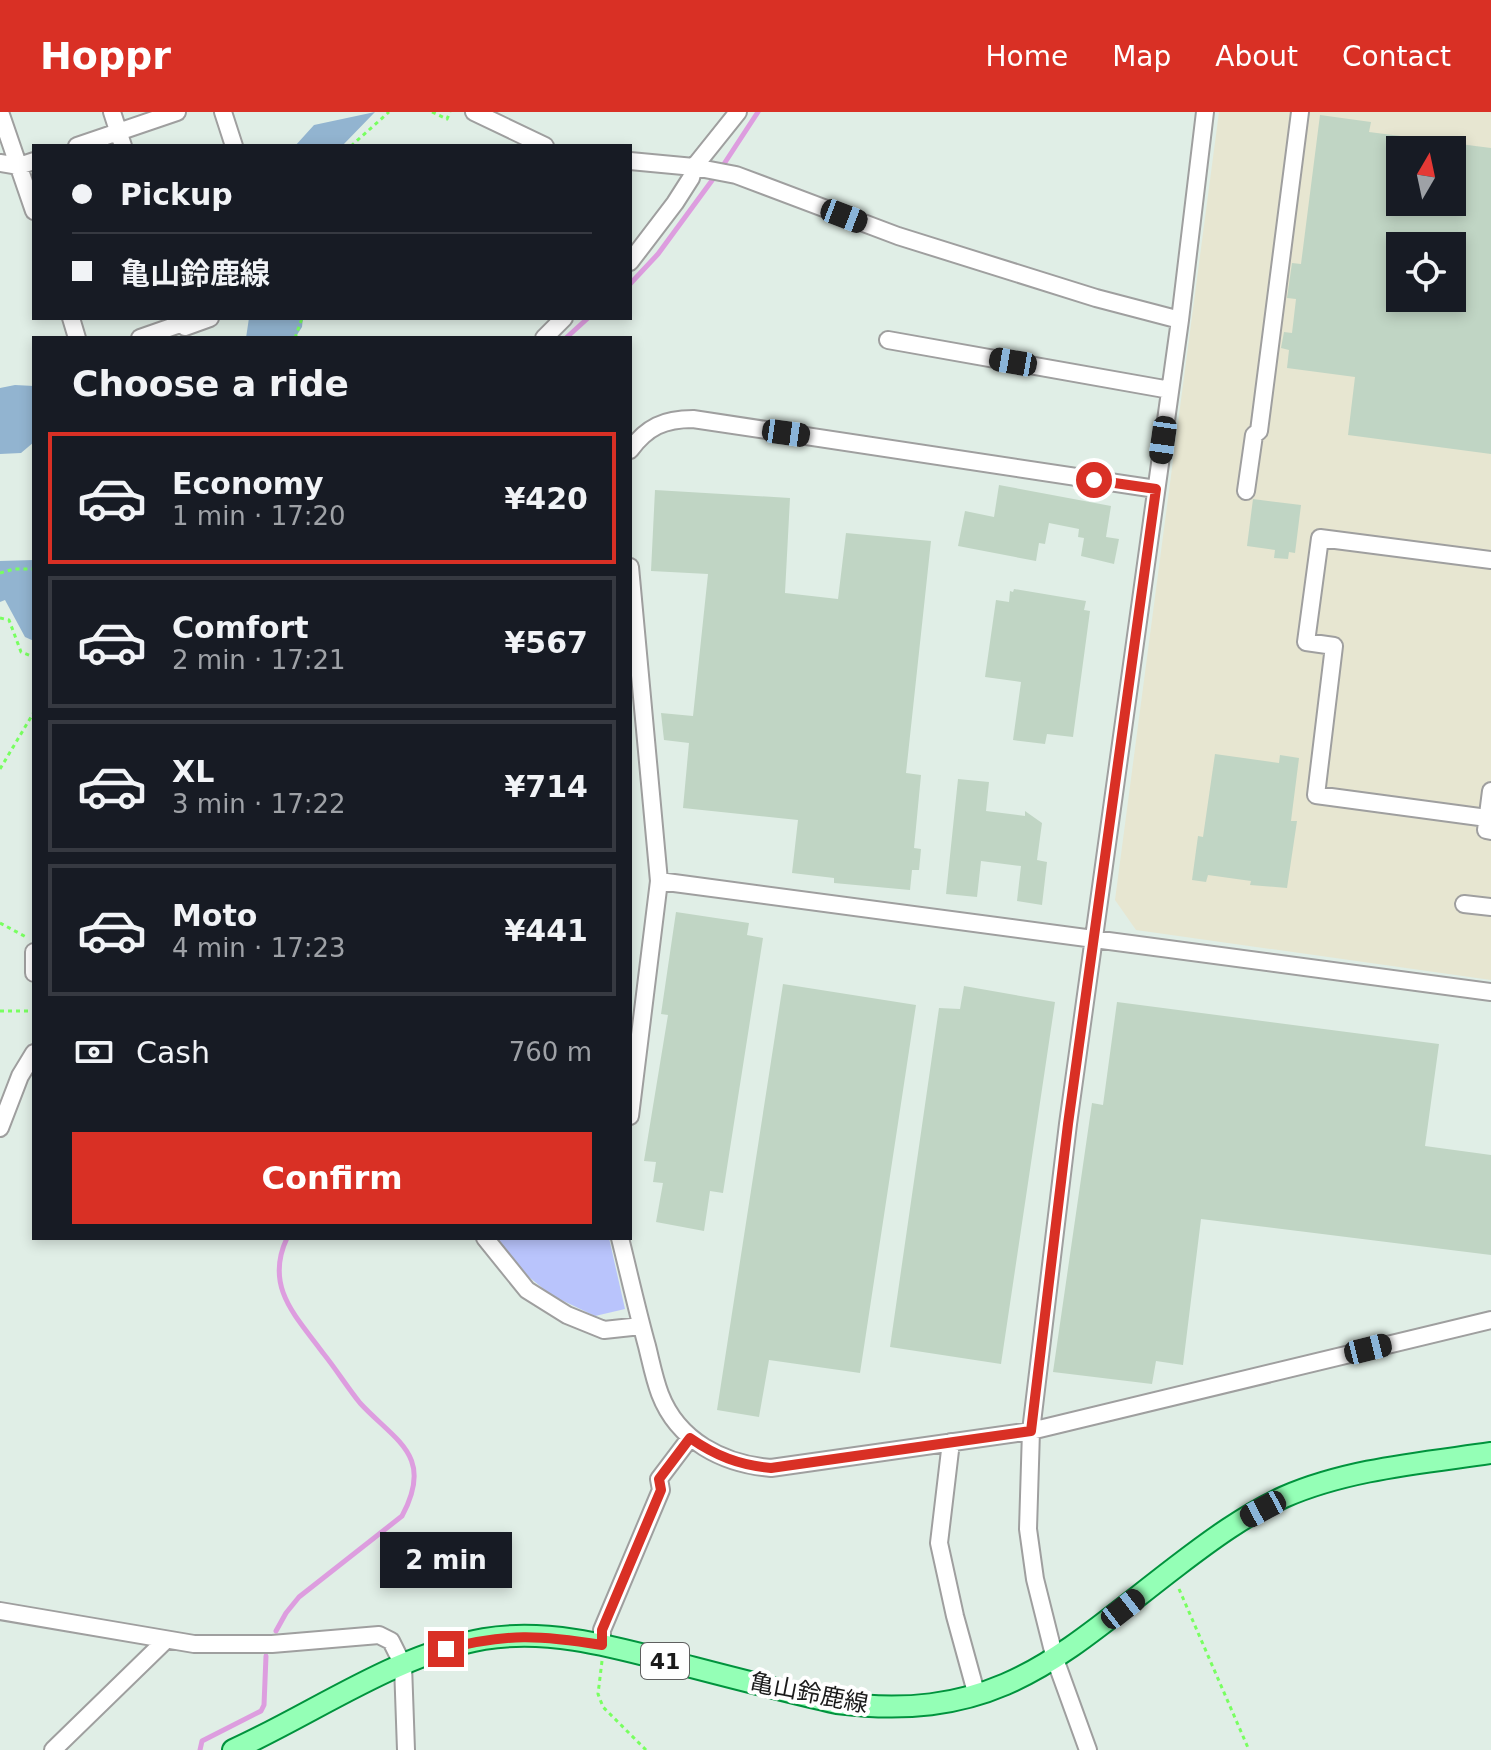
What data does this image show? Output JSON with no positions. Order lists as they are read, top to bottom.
{
  "streets": {
    "main road": ["41", "亀山鈴鹿線"]
  },
  "north": "top",
  "page": {
    "header": "Hoppr",
    "nav": [
      "Home",
      "Map",
      "About",
      "Contact"
    ],
    "banner": ["Pickup", "亀山鈴鹿線"],
    "heading": "Choose a ride",
    "list": [
      {
        "name": "Economy",
        "note": "1 min · 17:20",
        "value": "¥420"
      },
      {
        "name": "Comfort",
        "note": "2 min · 17:21",
        "value": "¥567"
      },
      {
        "name": "XL",
        "note": "3 min · 17:22",
        "value": "¥714"
      },
      {
        "name": "Moto",
        "note": "4 min · 17:23",
        "value": "¥441"
      }
    ],
    "pay": ["Cash", "760 m"],
    "buttons": "Confirm",
    "bubble": "2 min"
  }
}
